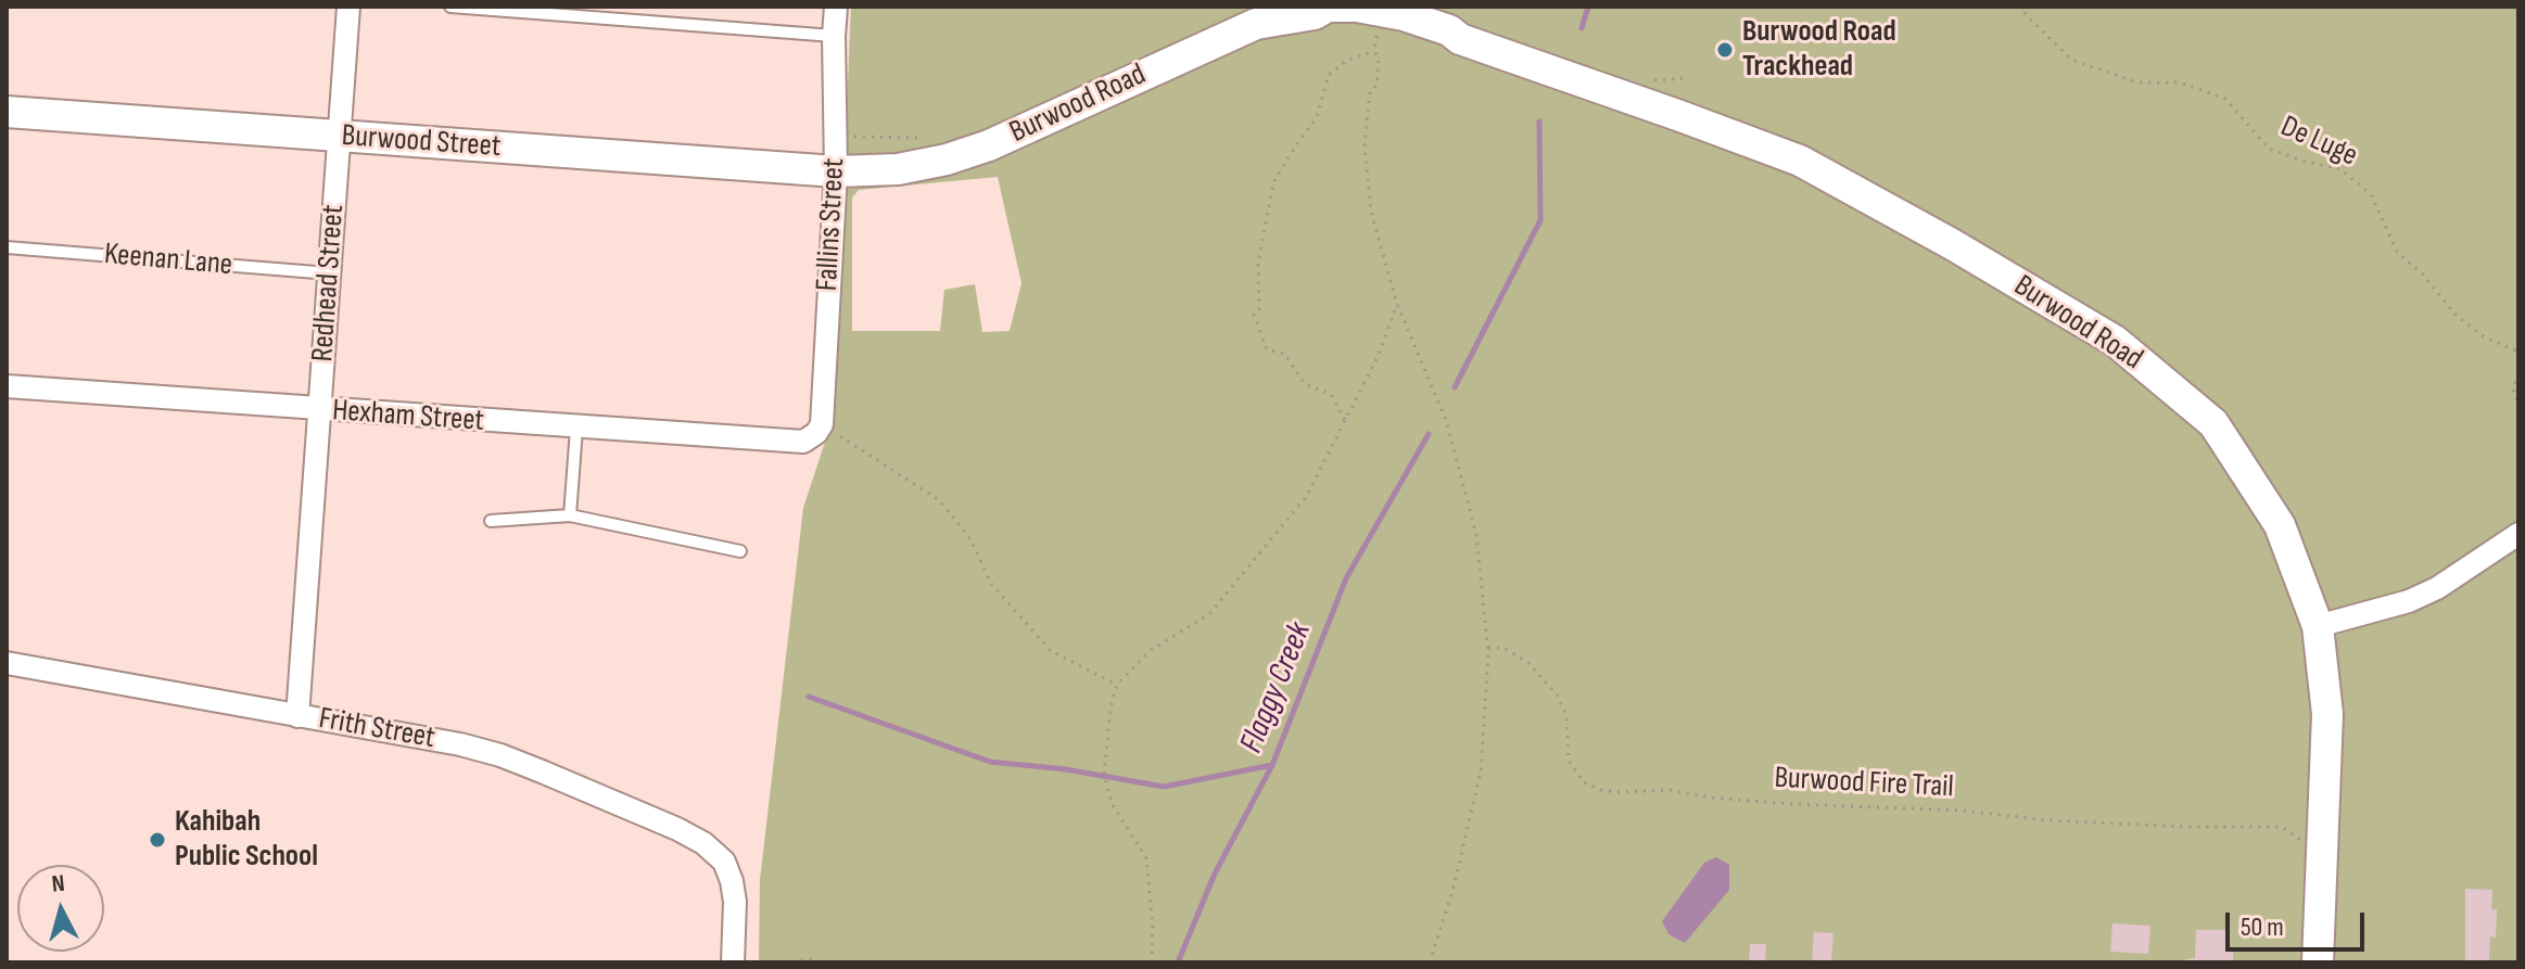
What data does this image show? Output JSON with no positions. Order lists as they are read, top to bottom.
{
  "streets": {
    "main road": ["Burwood Road", "Burwood Street"],
    "street": [
      "Fallins Street",
      "Redhead Street",
      "Hexham Street",
      "Frith Street"
    ],
    "lane": ["Keenan Lane"],
    "path": ["De Luge", "Burwood Fire Trail"]
  },
  "crossings": [
    ["Burwood Road", "Burwood Street"],
    ["Burwood Road", "Fallins Street"],
    ["Burwood Road", "Burwood Fire Trail"],
    ["Burwood Street", "Fallins Street"],
    ["Burwood Street", "Redhead Street"],
    ["Fallins Street", "Hexham Street"],
    ["Keenan Lane", "Redhead Street"],
    ["Redhead Street", "Hexham Street"],
    ["Redhead Street", "Frith Street"]
  ],
  "water": ["Flaggy Creek"],
  "places": ["Burwood Road Trackhead", "Kahibah Public School"],
  "scale_bar": "50 m",
  "north": "top"
}
